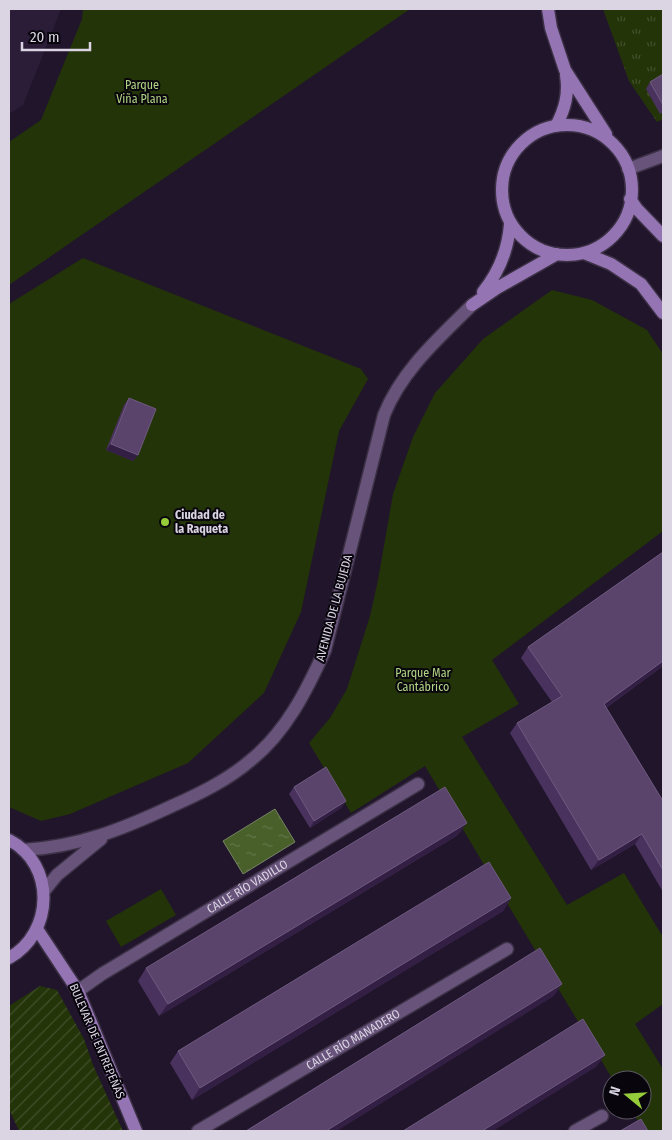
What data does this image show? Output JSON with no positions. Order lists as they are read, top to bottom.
{
  "streets": {
    "street": [
      "AVENIDA DE LA BUJEDA",
      "CALLE RÍO VADILLO",
      "CALLE RÍO MANADERO",
      "BULEVAR DE ENTREPEÑAS"
    ]
  },
  "crossings": [
    ["CALLE RÍO VADILLO", "BULEVAR DE ENTREPEÑAS"]
  ],
  "parks": ["Parque Viña Plana", "Parque Mar Cantábrico"],
  "places": ["Ciudad de la Raqueta"],
  "scale_bar": "20 m",
  "north": "left"
}
